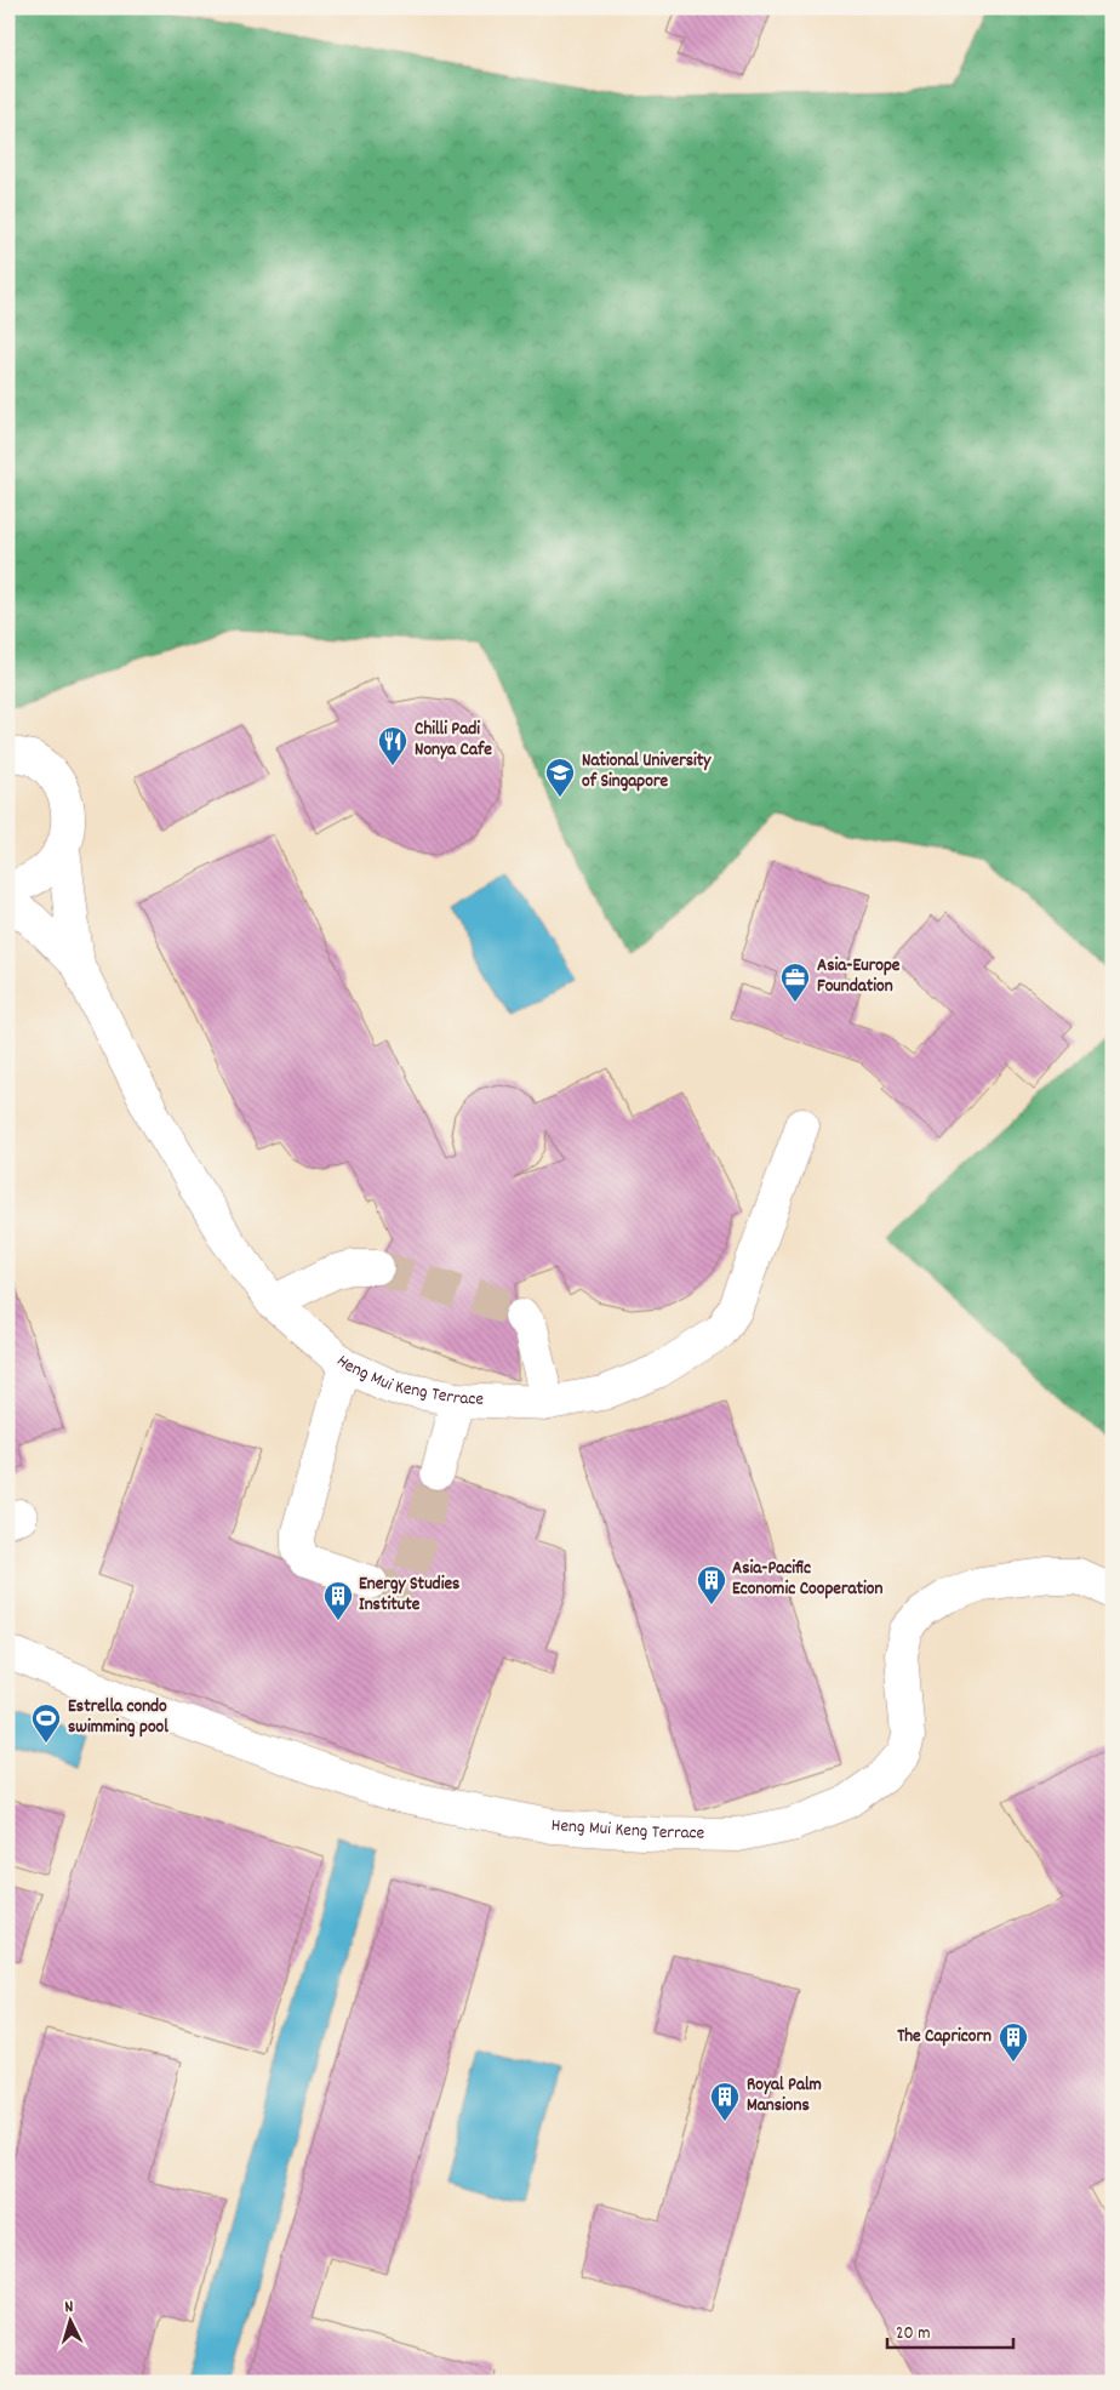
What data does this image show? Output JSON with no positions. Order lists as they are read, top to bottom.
{
  "streets": {
    "street": ["Heng Mui Keng Terrace"]
  },
  "places": {
    "restaurant": ["Chilli Padi Nonya Cafe"],
    "school or university": ["National University of Singapore"],
    "office": ["Asia-Europe Foundation"],
    "building": [
      "Asia-Pacific Economic Cooperation",
      "Energy Studies Institute",
      "The Capricorn",
      "Royal Palm Mansions"
    ],
    "sports": ["Estrella condo swimming pool"]
  },
  "scale_bar": "20 m",
  "north": "top"
}
